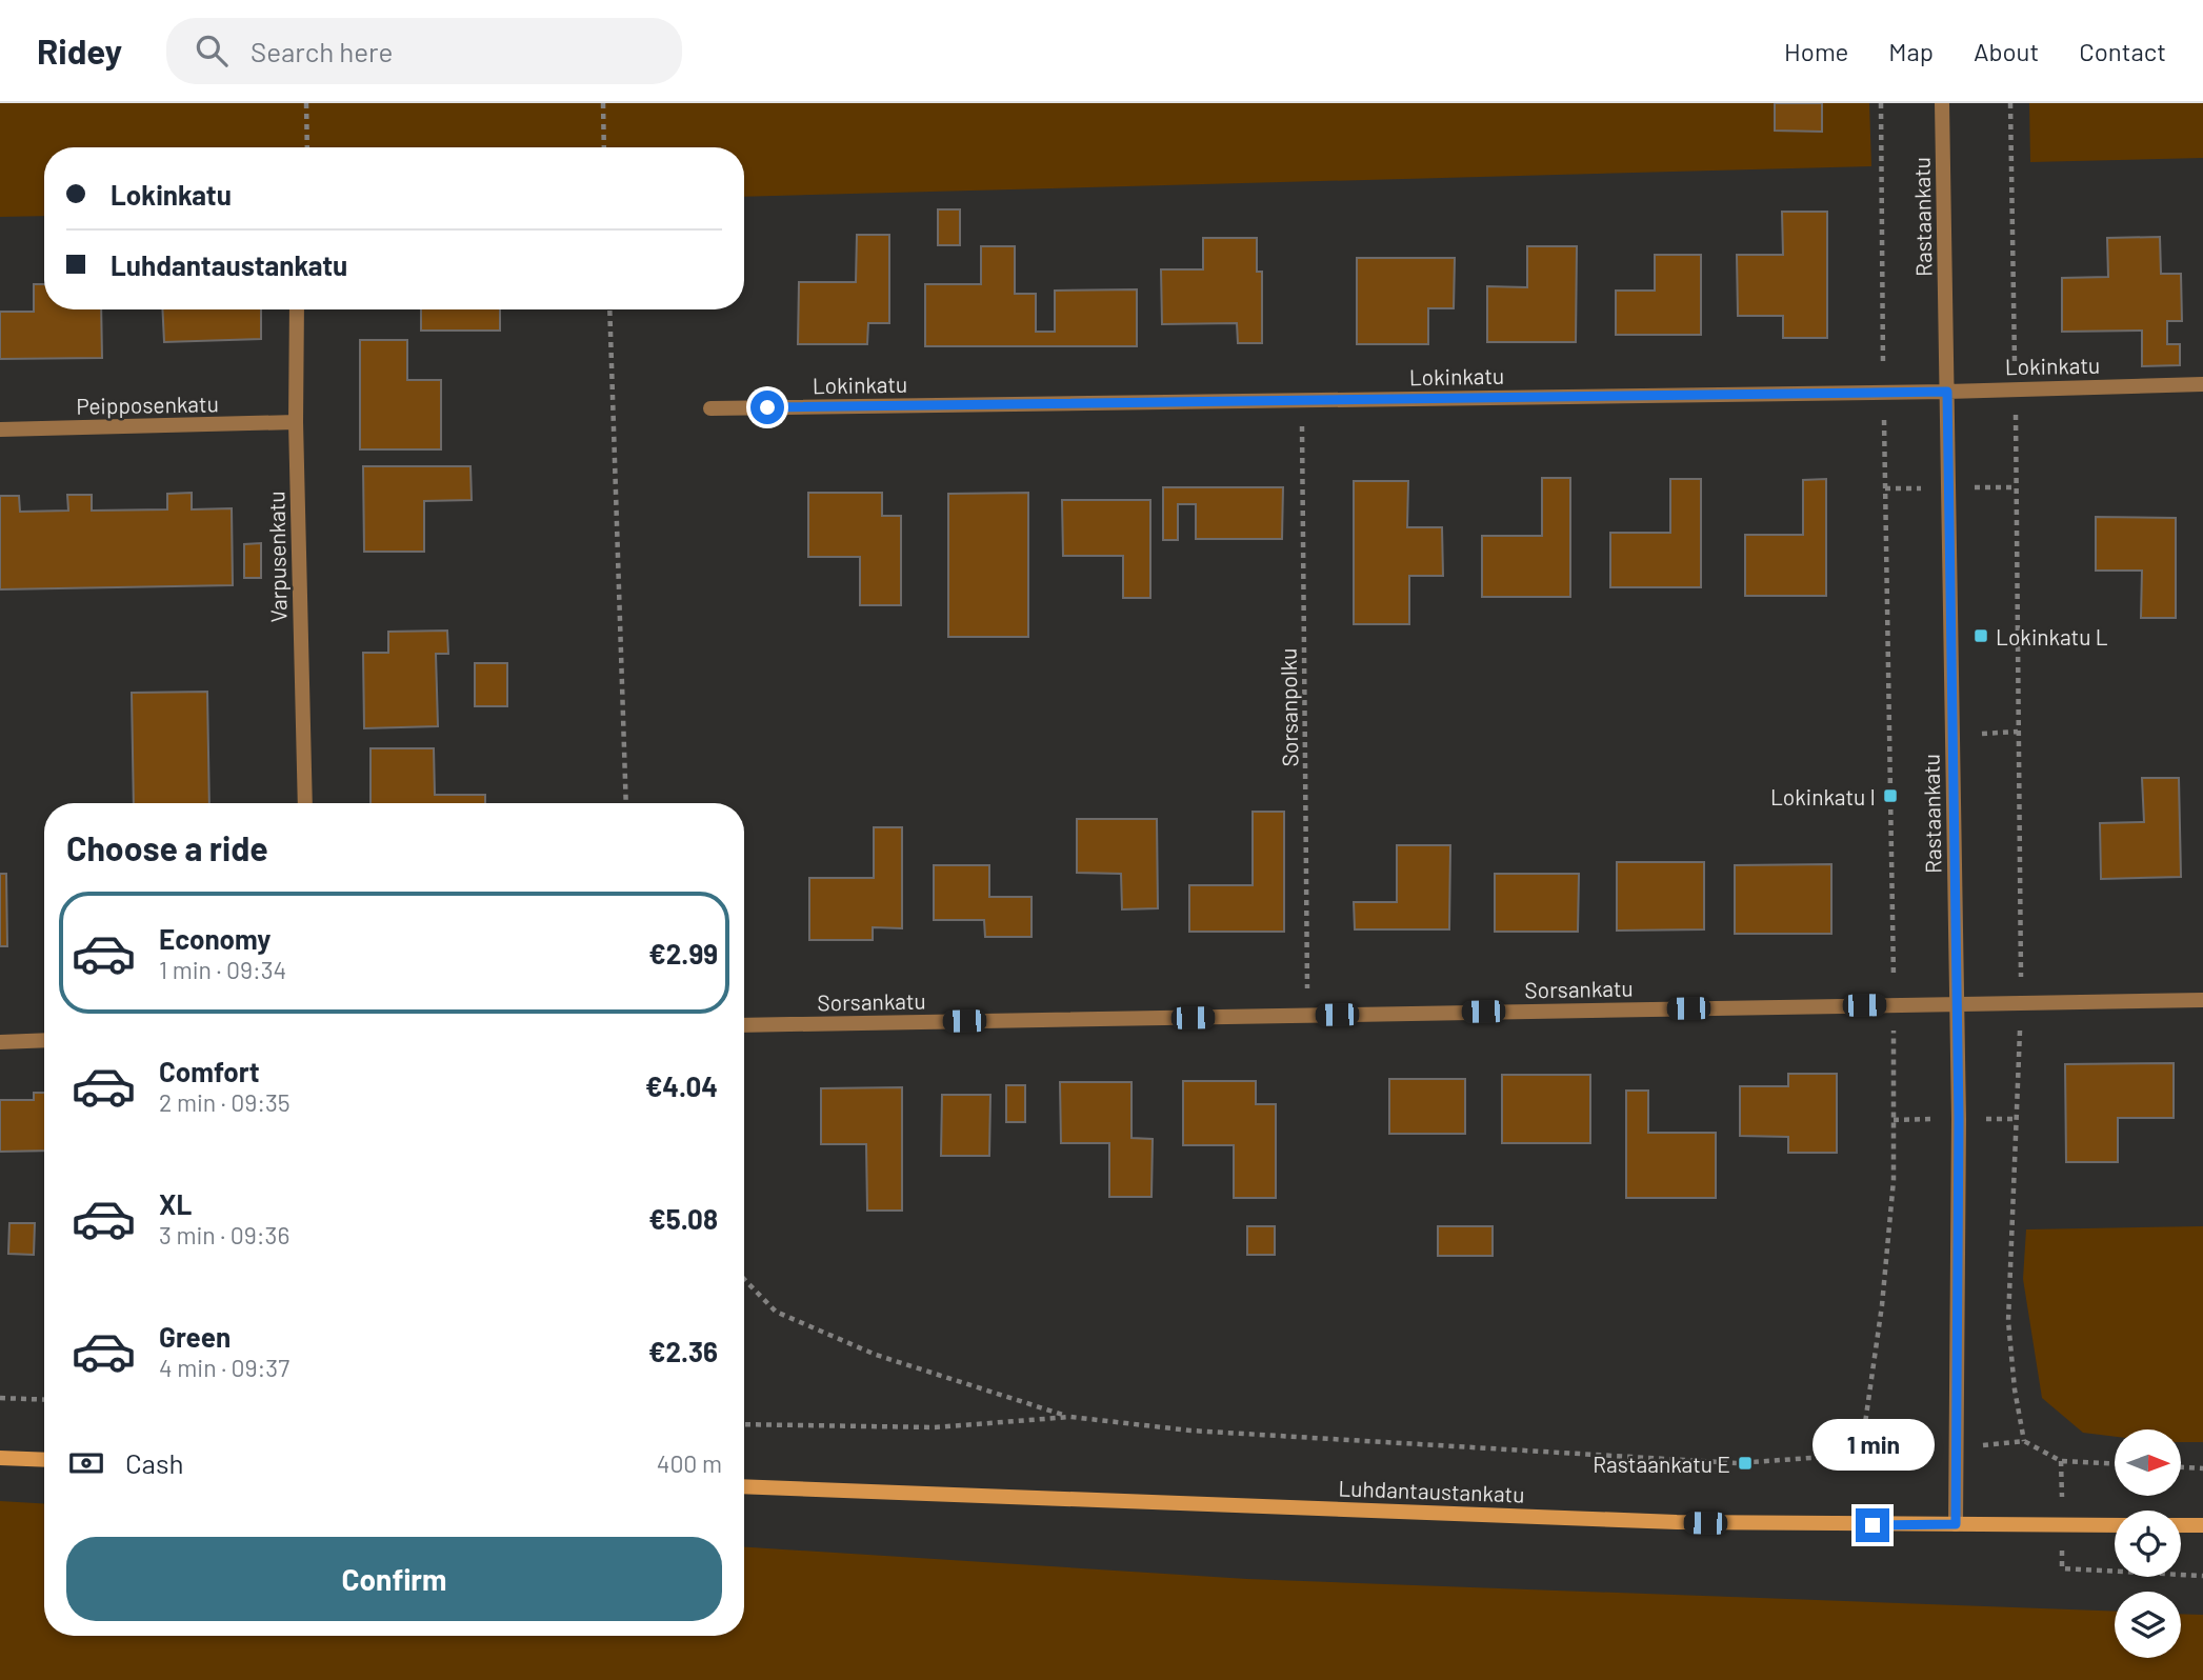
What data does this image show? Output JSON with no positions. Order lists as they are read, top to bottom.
{
  "streets": {
    "street": [
      "Rastaankatu",
      "Lokinkatu",
      "Peipposenkatu",
      "Varpusenkatu",
      "Sorsankatu",
      "Luhdantaustankatu"
    ],
    "path": ["Sorsanpolku"]
  },
  "crossings": [
    ["Rastaankatu", "Lokinkatu"],
    ["Rastaankatu", "Sorsankatu"],
    ["Rastaankatu", "Luhdantaustankatu"],
    ["Lokinkatu", "Sorsanpolku"],
    ["Peipposenkatu", "Varpusenkatu"],
    ["Sorsanpolku", "Sorsankatu"]
  ],
  "places": {
    "transit": ["Lokinkatu L", "Lokinkatu I", "Rastaankatu E"]
  },
  "north": "right",
  "page": {
    "header": "Ridey",
    "search": "Search here",
    "nav": [
      "Home",
      "Map",
      "About",
      "Contact"
    ],
    "banner": ["Lokinkatu", "Luhdantaustankatu"],
    "heading": "Choose a ride",
    "list": [
      {
        "name": "Economy",
        "note": "1 min · 09:34",
        "value": "€2.99"
      },
      {
        "name": "Comfort",
        "note": "2 min · 09:35",
        "value": "€4.04"
      },
      {
        "name": "XL",
        "note": "3 min · 09:36",
        "value": "€5.08"
      },
      {
        "name": "Green",
        "note": "4 min · 09:37",
        "value": "€2.36"
      }
    ],
    "bubble": "1 min",
    "pay": ["Cash", "400 m"],
    "buttons": "Confirm"
  }
}
